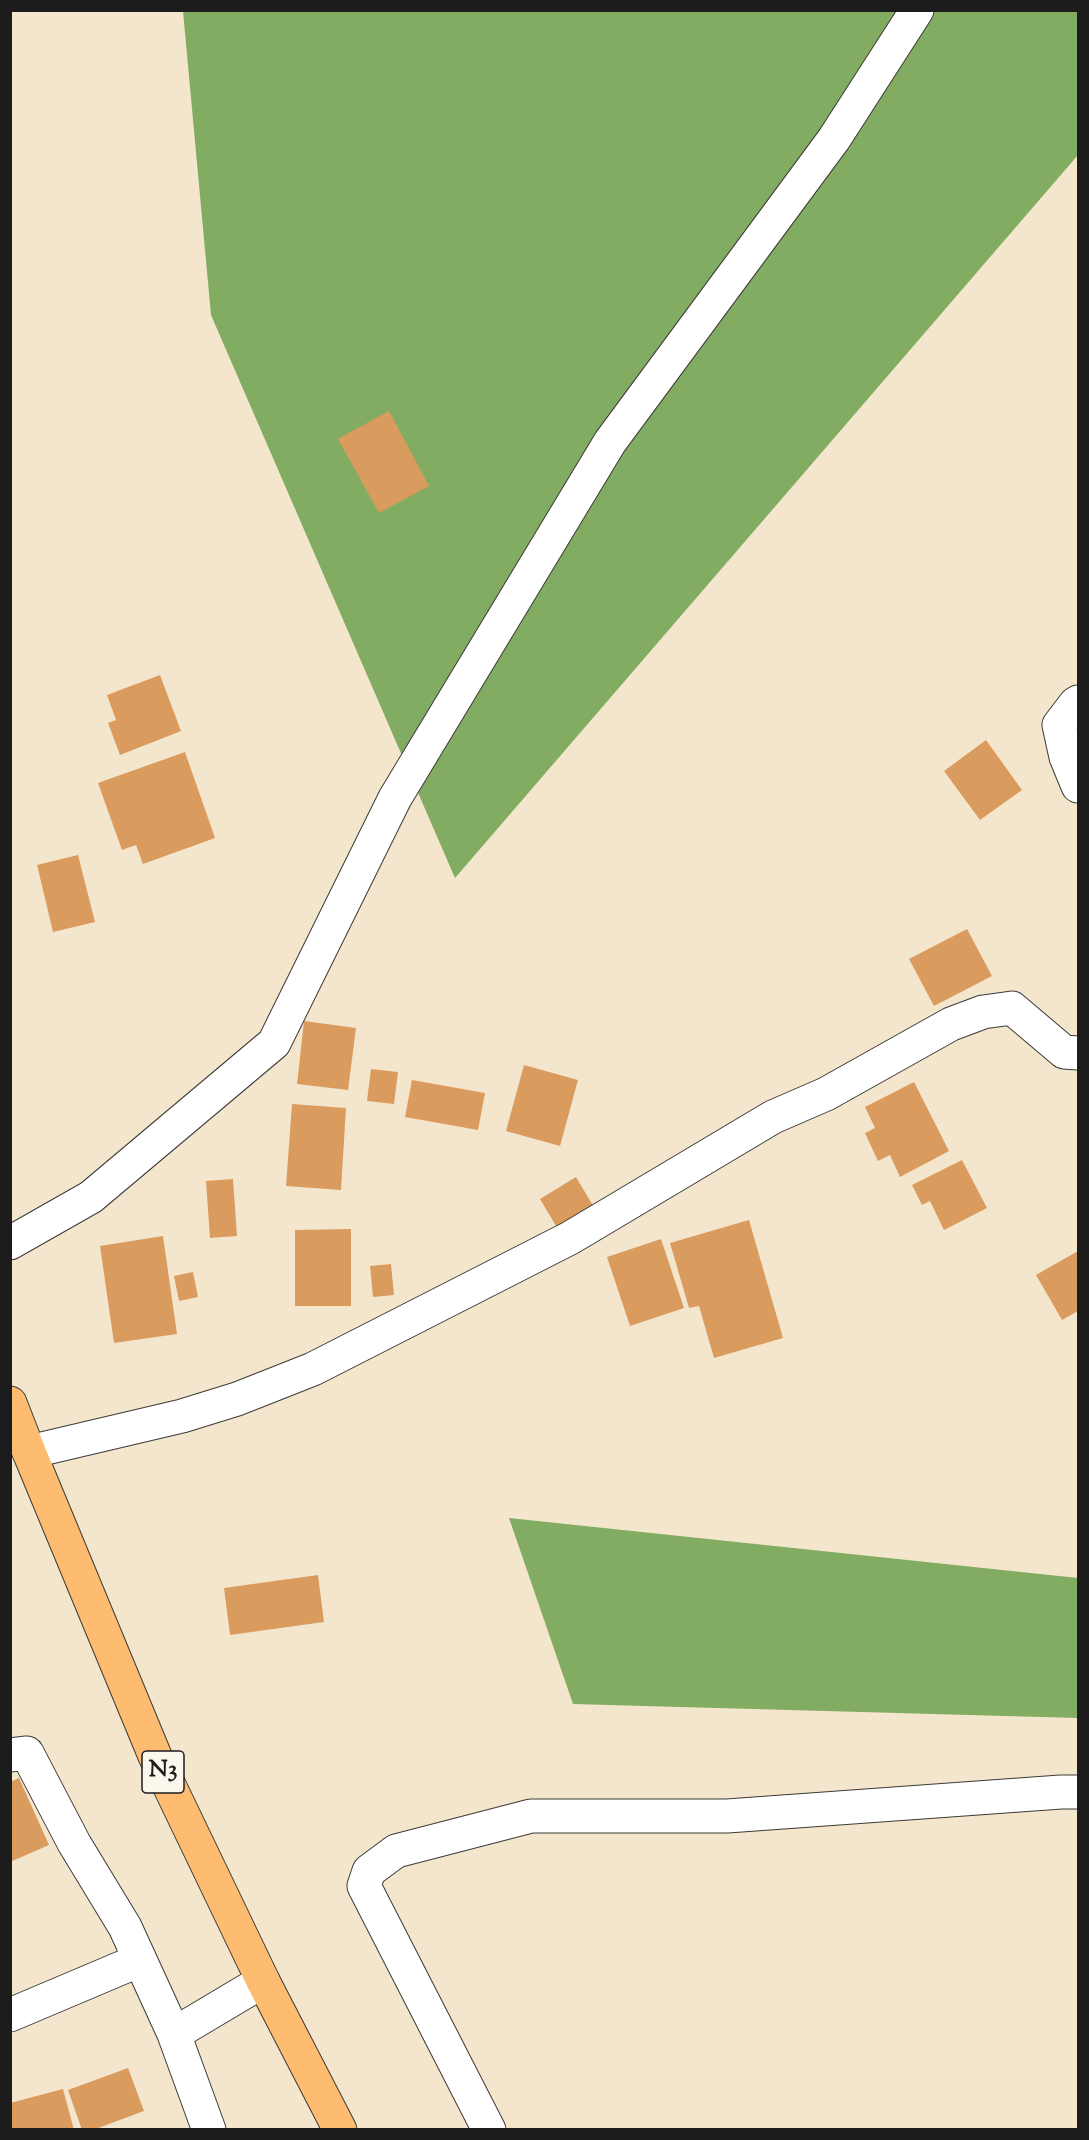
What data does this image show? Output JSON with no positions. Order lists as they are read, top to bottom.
{
  "streets": {
    "highway": ["N3"]
  }
}
